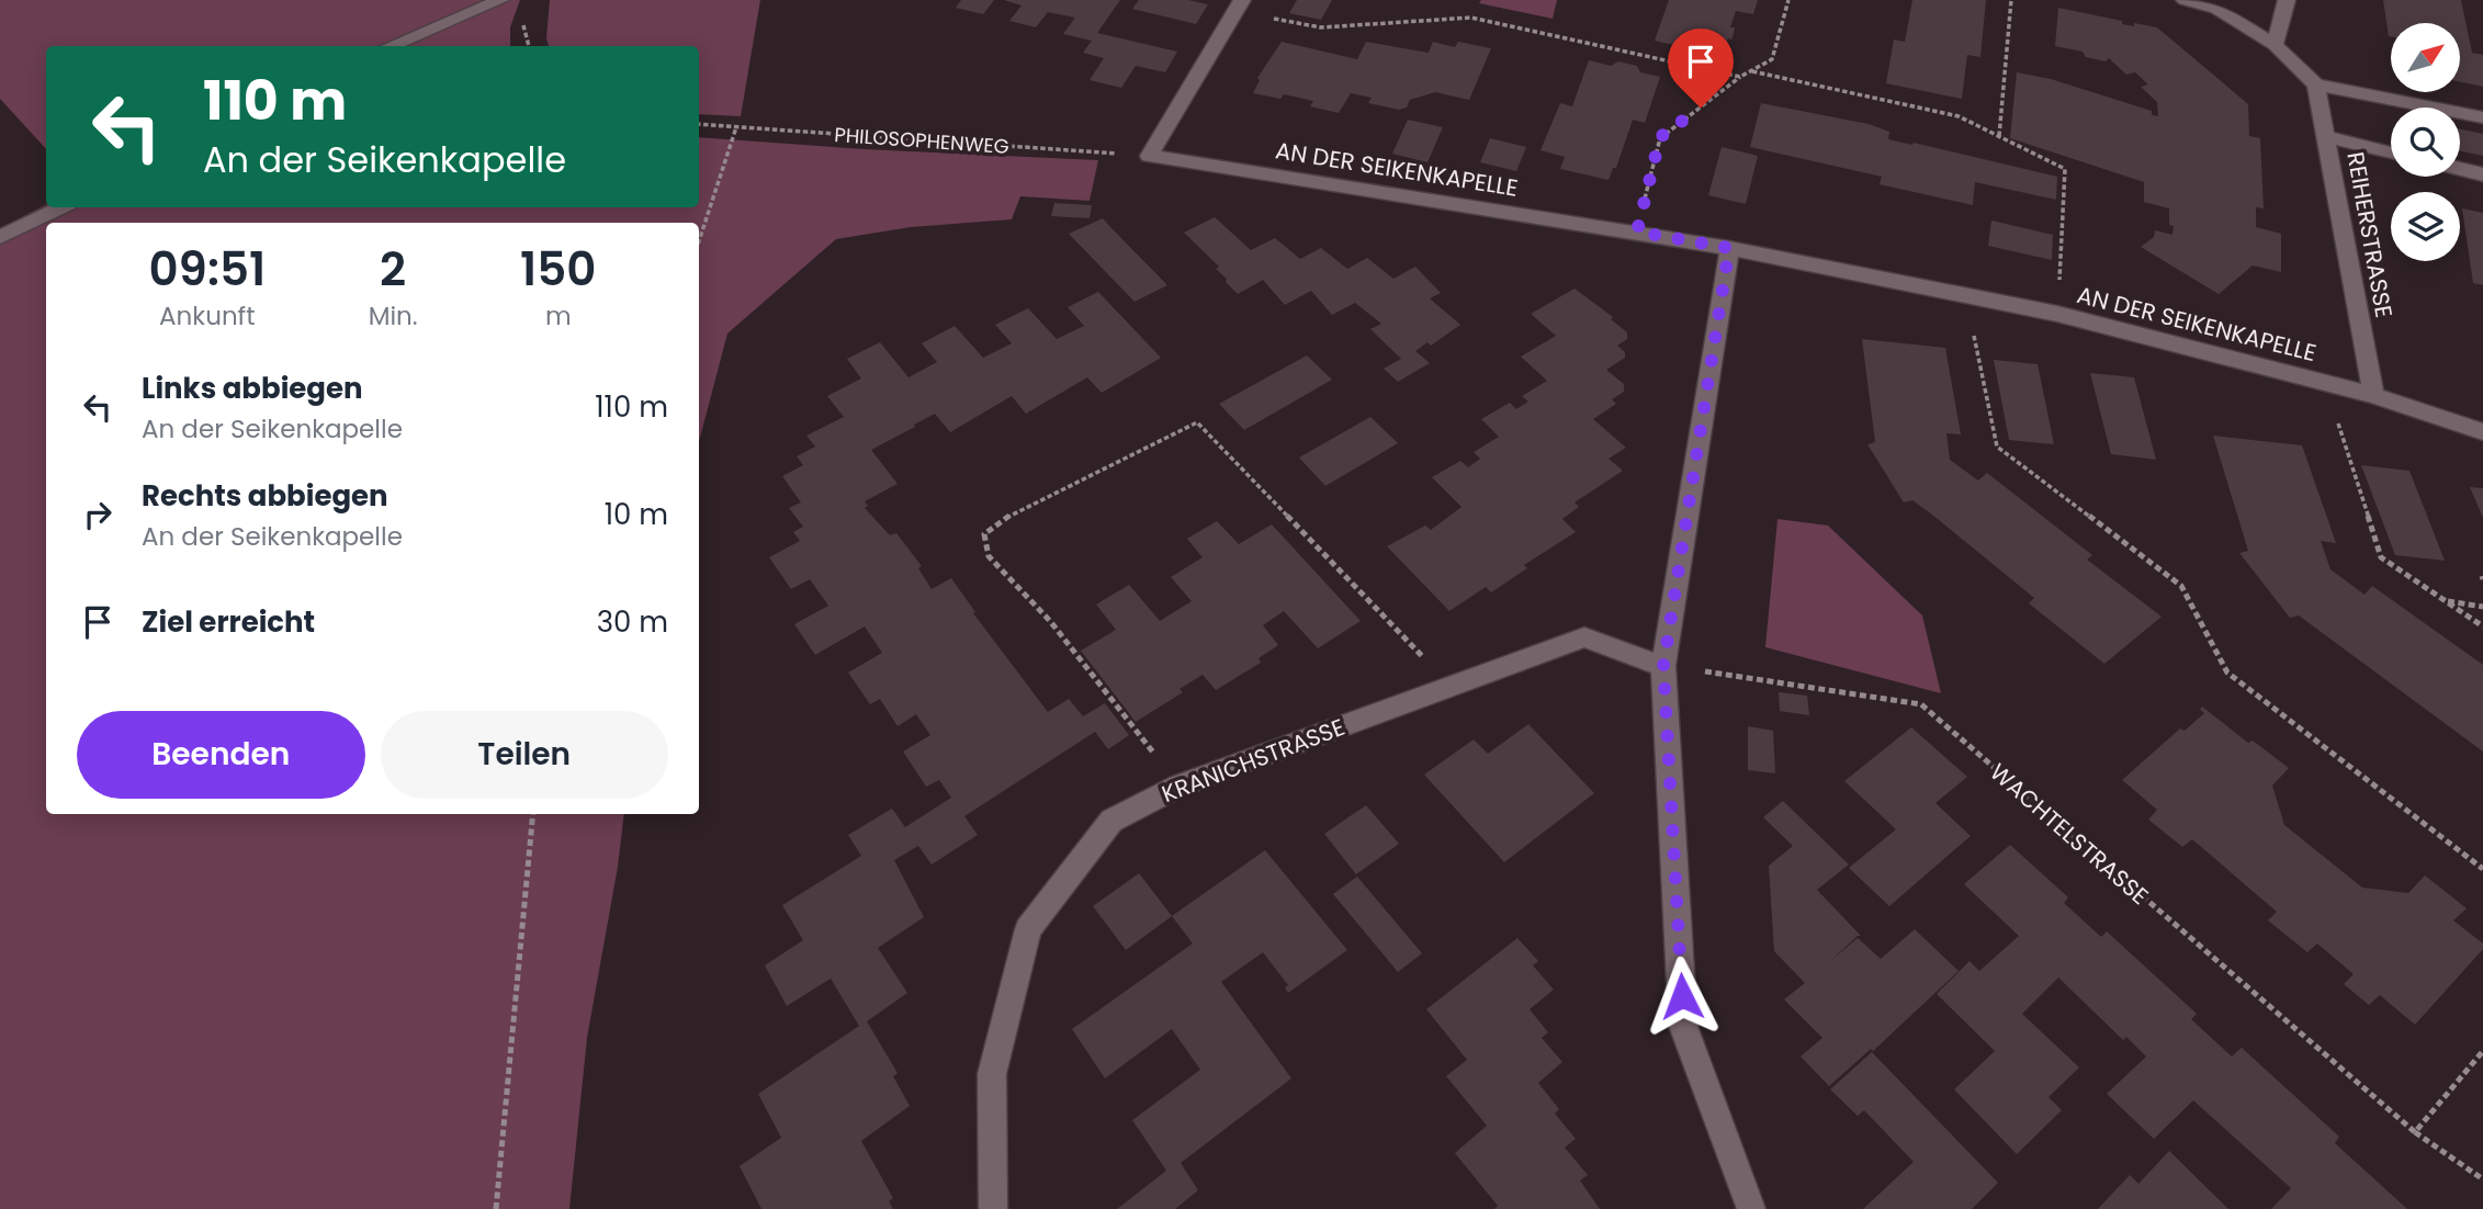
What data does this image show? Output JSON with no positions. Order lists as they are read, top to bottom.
{
  "streets": {
    "street": ["AN DER SEIKENKAPELLE", "REIHERSTRASSE", "KRANICHSTRASSE"],
    "path": ["PHILOSOPHENWEG", "WACHTELSTRASSE"]
  },
  "crossings": [
    ["PHILOSOPHENWEG", "AN DER SEIKENKAPELLE"],
    ["AN DER SEIKENKAPELLE", "REIHERSTRASSE"],
    ["KRANICHSTRASSE", "WACHTELSTRASSE"]
  ],
  "north": "top right",
  "page": {
    "turn": ["110 m", "An der Seikenkapelle"],
    "eta": [
      "09:51",
      "Ankunft",
      "2",
      "Min.",
      "150",
      "m"
    ],
    "list": [
      {
        "name": "Links abbiegen",
        "note": "An der Seikenkapelle",
        "value": "110 m"
      },
      {
        "name": "Rechts abbiegen",
        "note": "An der Seikenkapelle",
        "value": "10 m"
      },
      {
        "name": "Ziel erreicht",
        "value": "30 m"
      }
    ],
    "buttons": ["Beenden", "Teilen"]
  }
}
